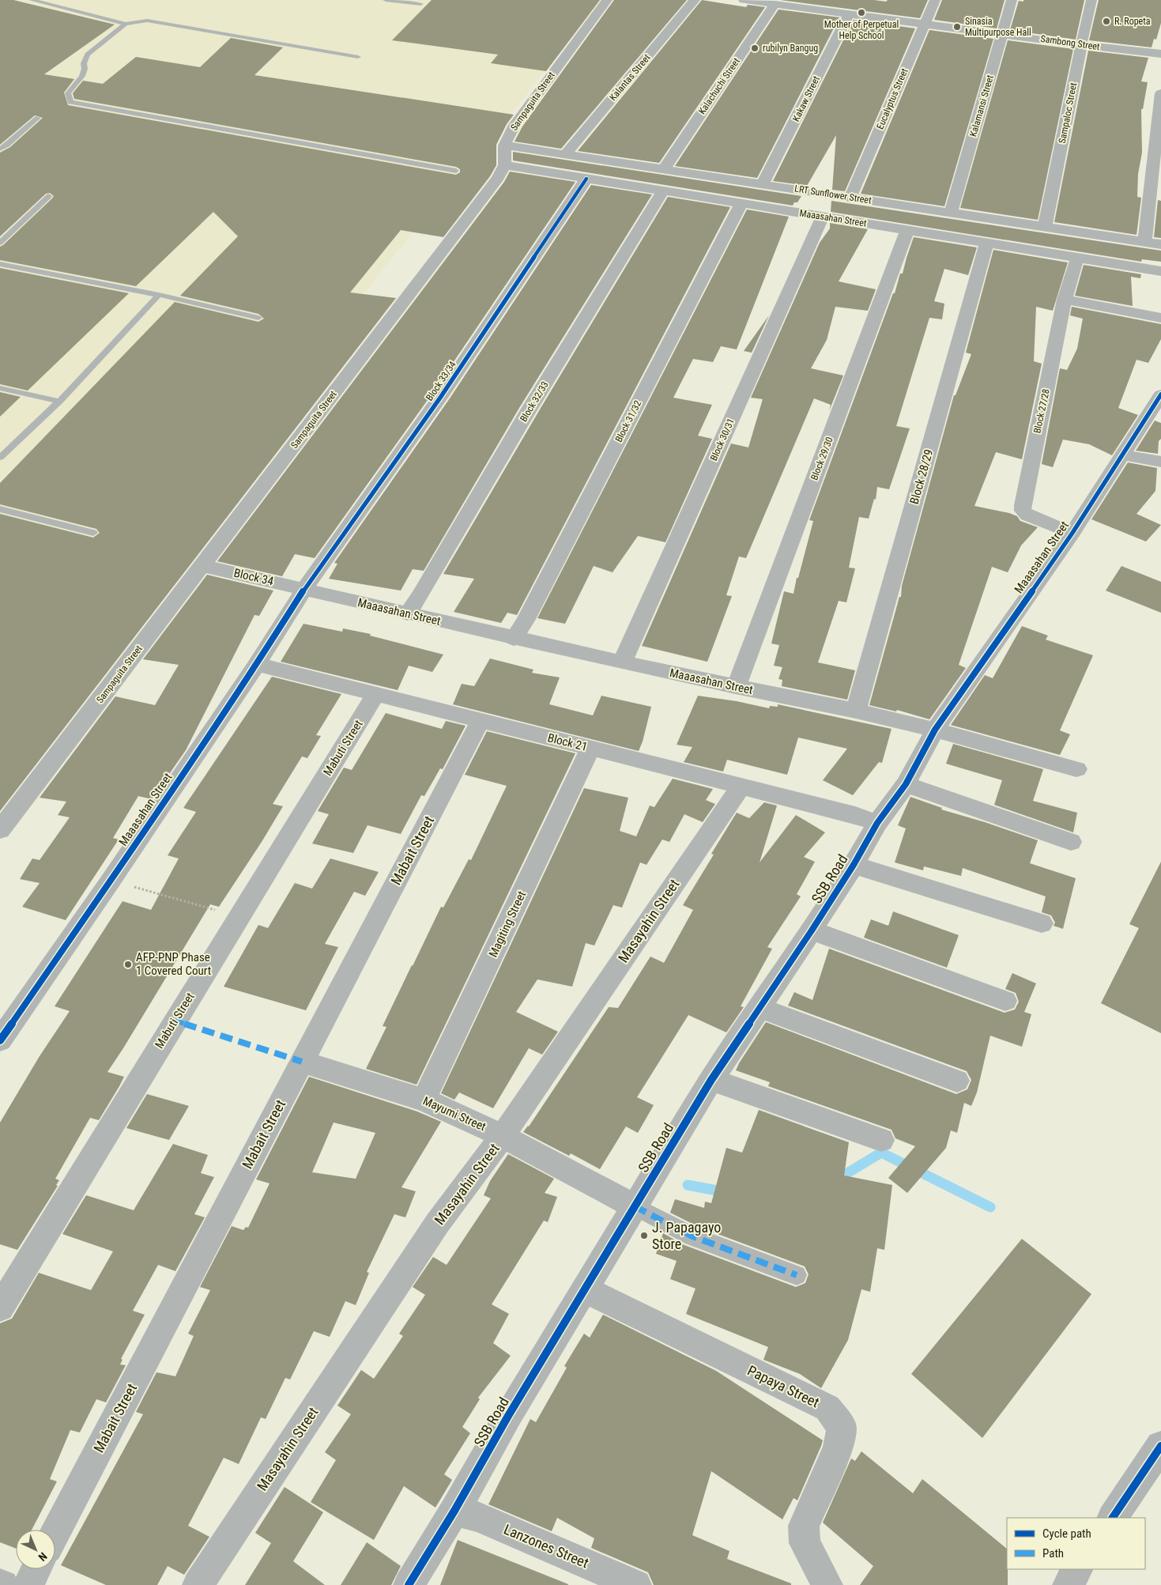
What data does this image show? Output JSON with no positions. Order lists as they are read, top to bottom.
{
  "streets": {
    "street": [
      "Sambong Street",
      "Kalantas Street",
      "Kalachuchi Street",
      "Kakaw Street",
      "Eucalyptus Street",
      "Sampaguita Street",
      "Kalamansi Street",
      "Sampaloc Street",
      "LRT Sunflower Street",
      "Maaasahan Street",
      "Block 33/34",
      "Block 32/33",
      "Block 27/28",
      "Block 31/32",
      "Block 30/31",
      "Block 29/30",
      "Block 28/29",
      "Block 34",
      "Block 21",
      "Mabuti Street",
      "Mabait Street",
      "SSB Road",
      "Masayahin Street",
      "Magiting Street",
      "Mayumi Street",
      "Papaya Street",
      "Lanzones Street"
    ]
  },
  "crossings": [
    ["Sambong Street", "Kalachuchi Street"],
    ["Sambong Street", "Kakaw Street"],
    ["Sambong Street", "Eucalyptus Street"],
    ["Sambong Street", "Kalamansi Street"],
    ["Sambong Street", "Sampaloc Street"],
    ["Kalantas Street", "LRT Sunflower Street"],
    ["Kalachuchi Street", "LRT Sunflower Street"],
    ["Kakaw Street", "LRT Sunflower Street"],
    ["Eucalyptus Street", "LRT Sunflower Street"],
    ["Sampaguita Street", "LRT Sunflower Street"],
    ["Sampaguita Street", "Maaasahan Street"],
    ["Sampaguita Street", "Block 34"],
    ["Kalamansi Street", "LRT Sunflower Street"],
    ["Sampaloc Street", "LRT Sunflower Street"],
    ["Maaasahan Street", "Block 33/34"],
    ["Maaasahan Street", "Block 32/33"],
    ["Maaasahan Street", "Block 27/28"],
    ["Maaasahan Street", "Block 31/32"],
    ["Maaasahan Street", "Block 30/31"],
    ["Maaasahan Street", "Block 29/30"],
    ["Maaasahan Street", "Block 28/29"],
    ["Maaasahan Street", "Block 34"],
    ["Maaasahan Street", "Block 21"],
    ["Maaasahan Street", "SSB Road"],
    ["Block 33/34", "Block 34"],
    ["Block 21", "Mabuti Street"],
    ["Block 21", "Mabait Street"],
    ["Block 21", "SSB Road"],
    ["Block 21", "Masayahin Street"],
    ["Block 21", "Magiting Street"],
    ["Mabait Street", "Mayumi Street"],
    ["SSB Road", "Mayumi Street"],
    ["SSB Road", "Papaya Street"],
    ["SSB Road", "Lanzones Street"],
    ["Masayahin Street", "Mayumi Street"],
    ["Magiting Street", "Mayumi Street"]
  ],
  "places": [
    "Mother of Perpetual Help School",
    "R. Ropeta",
    "Sinasia Multipurpose Hall",
    "rubilyn Bangug",
    "AFP-PNP Phase 1 Covered Court",
    "J. Papagayo Store"
  ],
  "legend": ["Cycle path", "Path"],
  "north": "bottom right"
}
